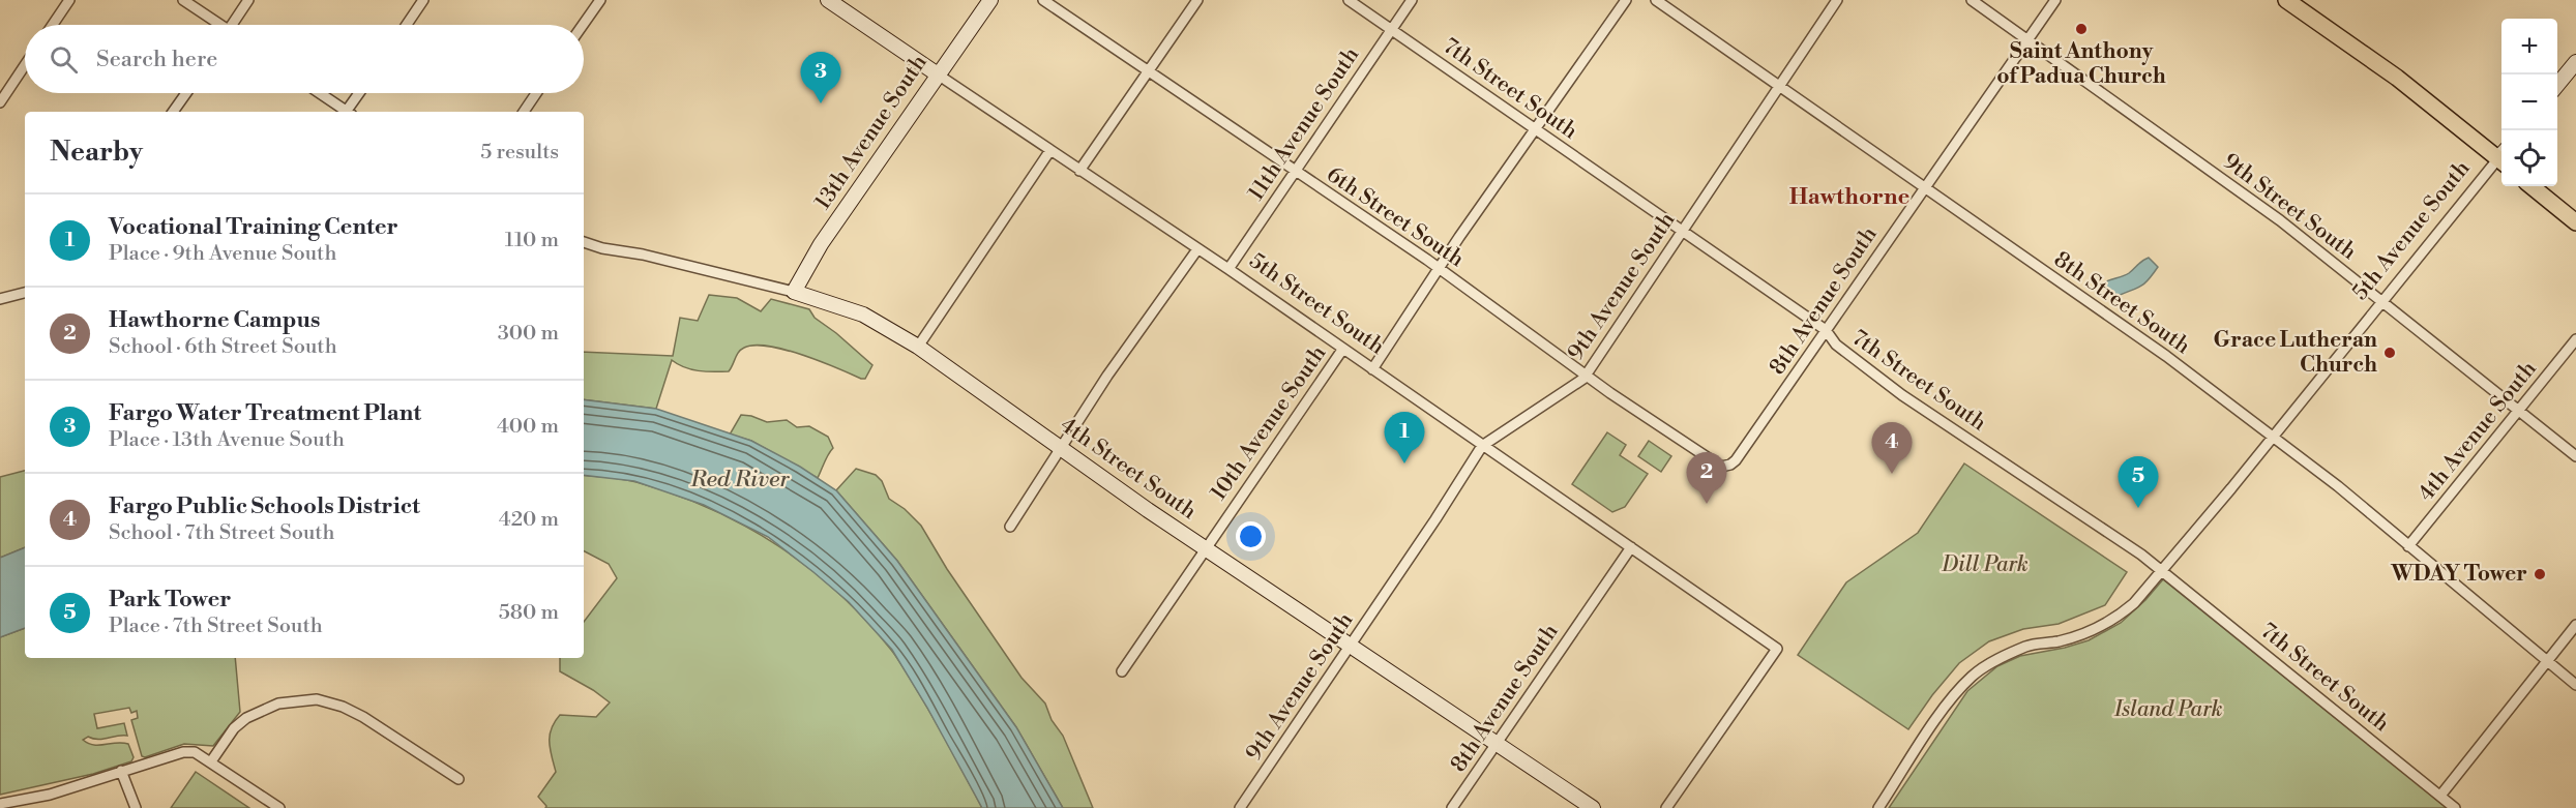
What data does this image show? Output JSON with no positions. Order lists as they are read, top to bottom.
{
  "streets": {
    "street": [
      "7th Street South",
      "11th Avenue South",
      "13th Avenue South",
      "9th Street South",
      "6th Street South",
      "5th Avenue South",
      "9th Avenue South",
      "8th Avenue South",
      "8th Street South",
      "5th Street South",
      "10th Avenue South",
      "4th Avenue South",
      "4th Street South"
    ]
  },
  "crossings": [
    ["7th Street South", "11th Avenue South"],
    ["7th Street South", "5th Avenue South"],
    ["7th Street South", "9th Avenue South"],
    ["7th Street South", "8th Avenue South"],
    ["11th Avenue South", "6th Street South"],
    ["11th Avenue South", "5th Street South"],
    ["13th Avenue South", "5th Street South"],
    ["13th Avenue South", "4th Street South"],
    ["9th Street South", "5th Avenue South"],
    ["9th Street South", "8th Avenue South"],
    ["9th Street South", "4th Avenue South"],
    ["6th Street South", "9th Avenue South"],
    ["6th Street South", "8th Avenue South"],
    ["5th Avenue South", "8th Street South"],
    ["9th Avenue South", "8th Street South"],
    ["9th Avenue South", "5th Street South"],
    ["9th Avenue South", "4th Street South"],
    ["8th Avenue South", "8th Street South"],
    ["8th Avenue South", "5th Street South"],
    ["8th Avenue South", "4th Street South"],
    ["8th Street South", "4th Avenue South"],
    ["5th Street South", "10th Avenue South"],
    ["10th Avenue South", "4th Street South"]
  ],
  "districts": ["Hawthorne"],
  "water": ["Red River"],
  "parks": ["Dill Park", "Island Park"],
  "places": ["Saint Anthony of Padua Church", "Grace Lutheran Church", "WDAY Tower"],
  "page": {
    "map_buttons": ["+", "−"],
    "search": "Search here",
    "pins": [
      "3",
      "1",
      "4",
      "2",
      "5"
    ],
    "heading": ["Nearby", "5 results"],
    "list": [
      {
        "mark": "1",
        "name": "Vocational Training Center",
        "note": "Place · 9th Avenue South",
        "value": "110 m"
      },
      {
        "mark": "2",
        "name": "Hawthorne Campus",
        "note": "School · 6th Street South",
        "value": "300 m"
      },
      {
        "mark": "3",
        "name": "Fargo Water Treatment Plant",
        "note": "Place · 13th Avenue South",
        "value": "400 m"
      },
      {
        "mark": "4",
        "name": "Fargo Public Schools District",
        "note": "School · 7th Street South",
        "value": "420 m"
      },
      {
        "mark": "5",
        "name": "Park Tower",
        "note": "Place · 7th Street South",
        "value": "580 m"
      }
    ]
  }
}
